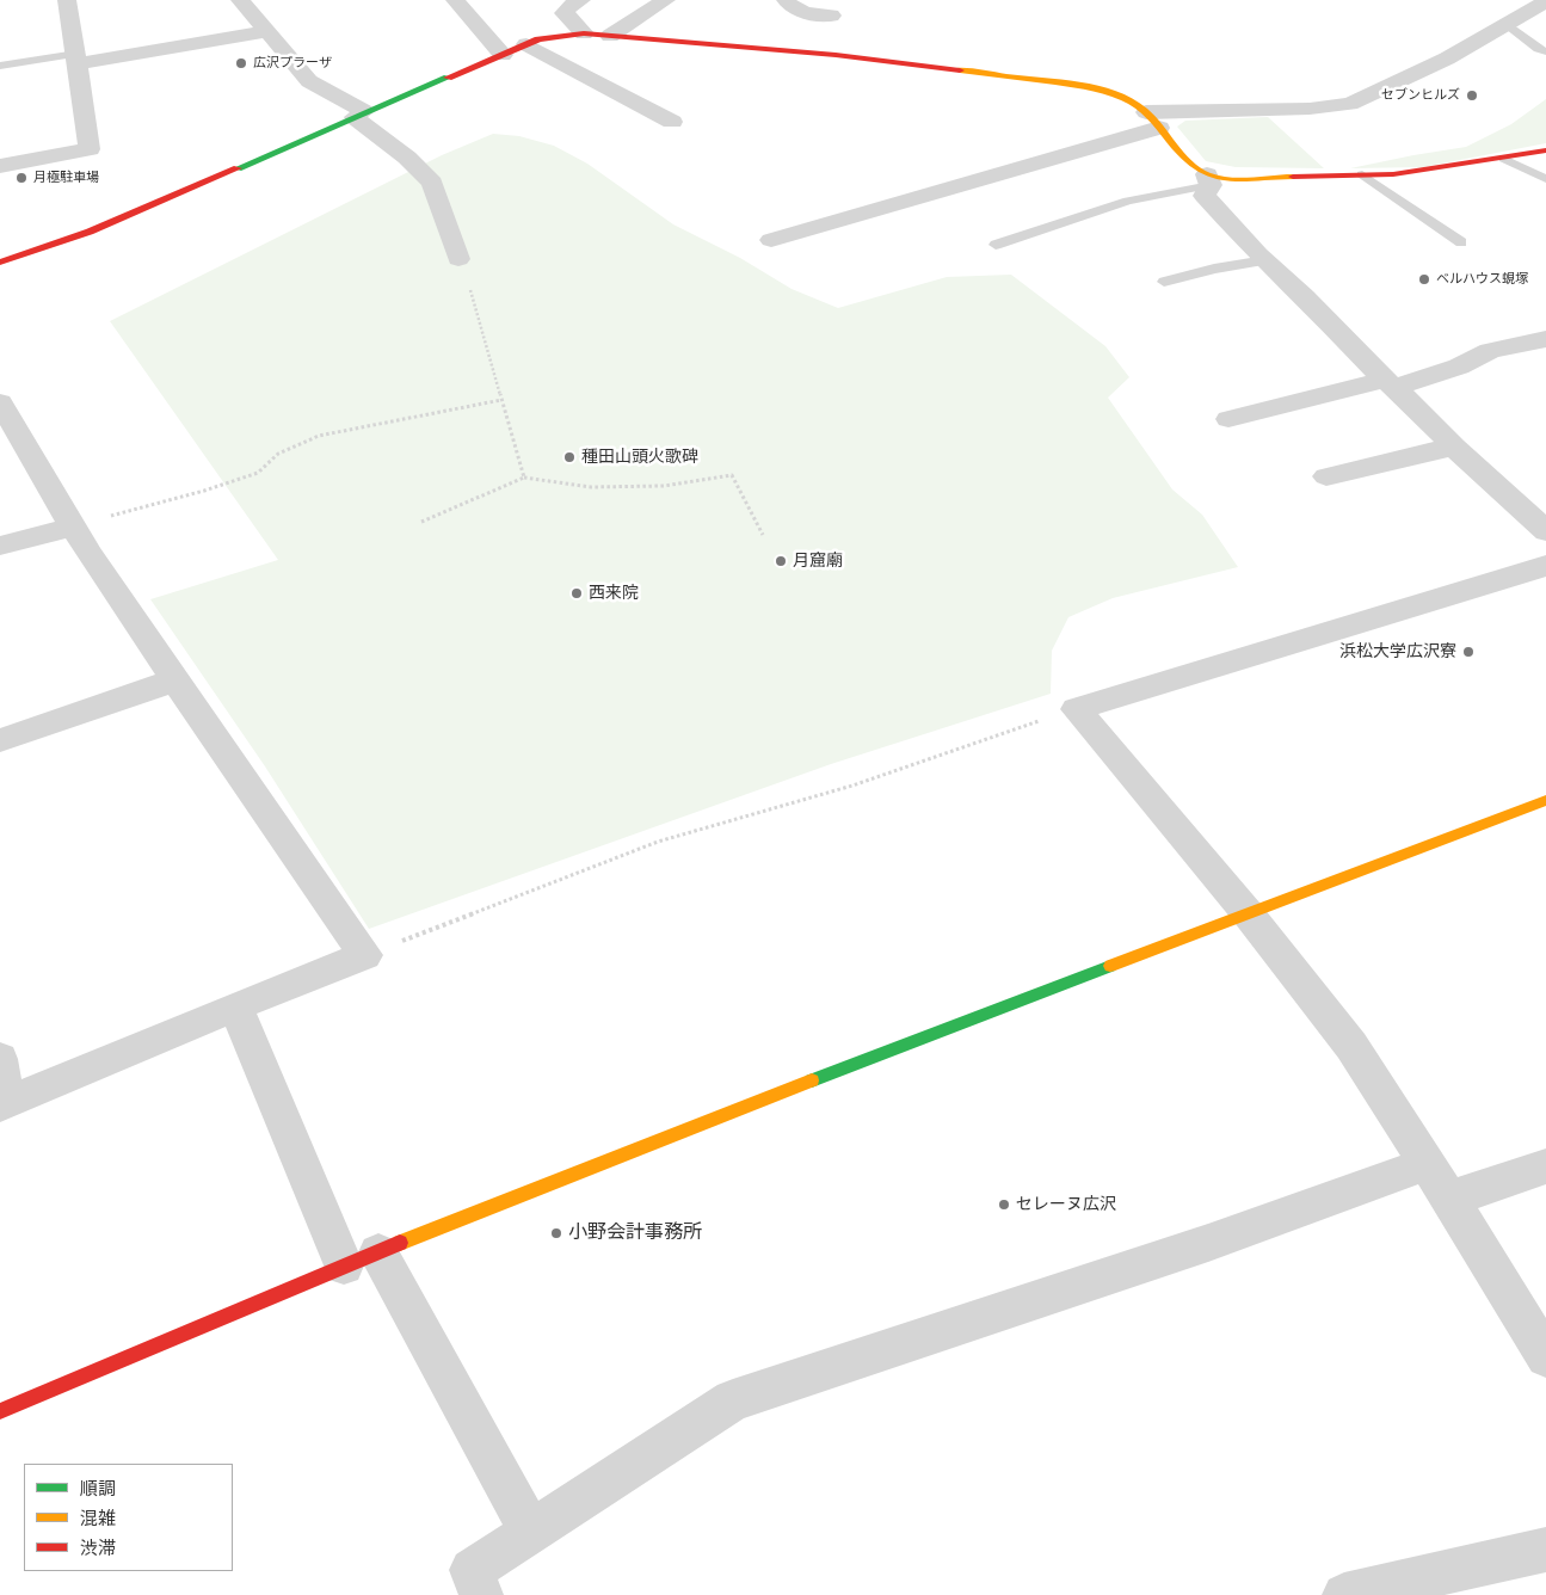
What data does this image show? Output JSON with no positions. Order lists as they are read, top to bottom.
{
  "places": [
    "広沢プラーザ",
    "セブンヒルズ",
    "月極駐車場",
    "ベルハウス蜆塚",
    "種田山頭火歌碑",
    "月窟廟",
    "西来院",
    "浜松大学広沢寮",
    "セレーヌ広沢",
    "小野会計事務所"
  ],
  "legend": ["順調", "混雑", "渋滞"]
}
